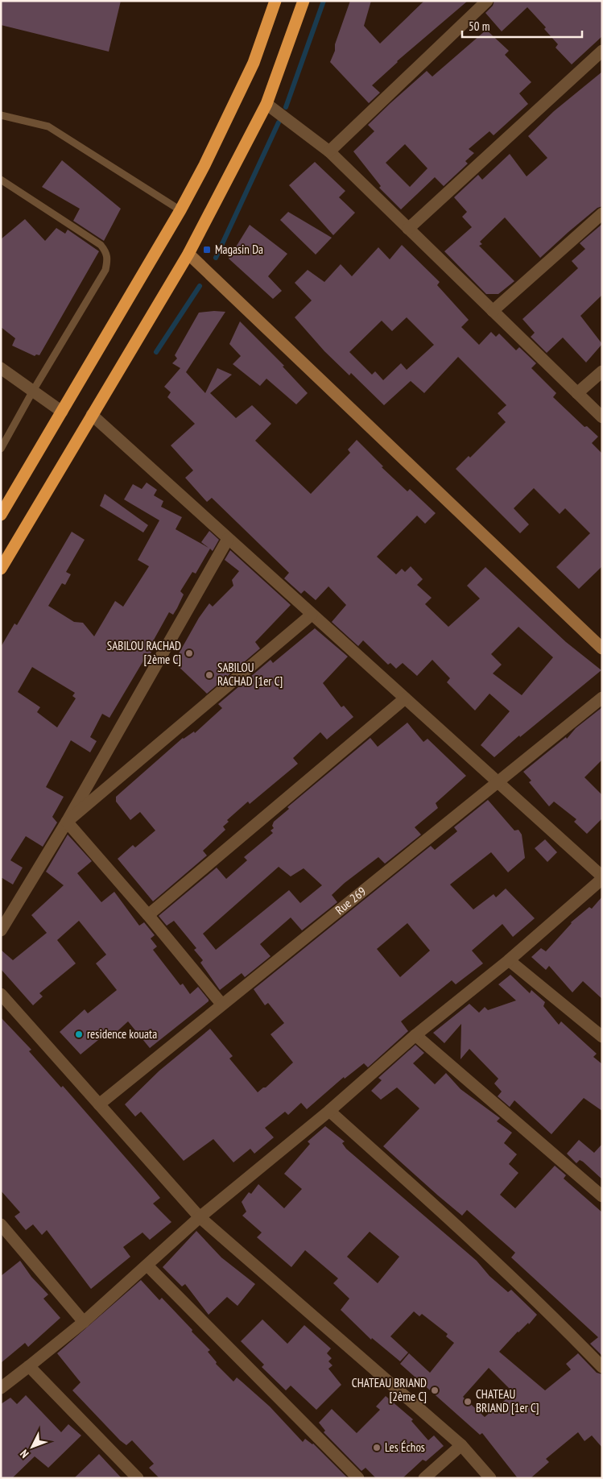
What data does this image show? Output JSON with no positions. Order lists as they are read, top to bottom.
{
  "streets": {
    "street": ["Rue 269"]
  },
  "places": {
    "transit": ["Magasin Da"],
    "other": [
      "SABILOU RACHAD [2ème C]",
      "SABILOU RACHAD [1er C]",
      "residence kouata",
      "CHATEAU BRIAND [2ème C]",
      "CHATEAU BRIAND [1er C]",
      "Les Échos"
    ]
  },
  "scale_bar": "50 m",
  "north": "bottom left"
}
